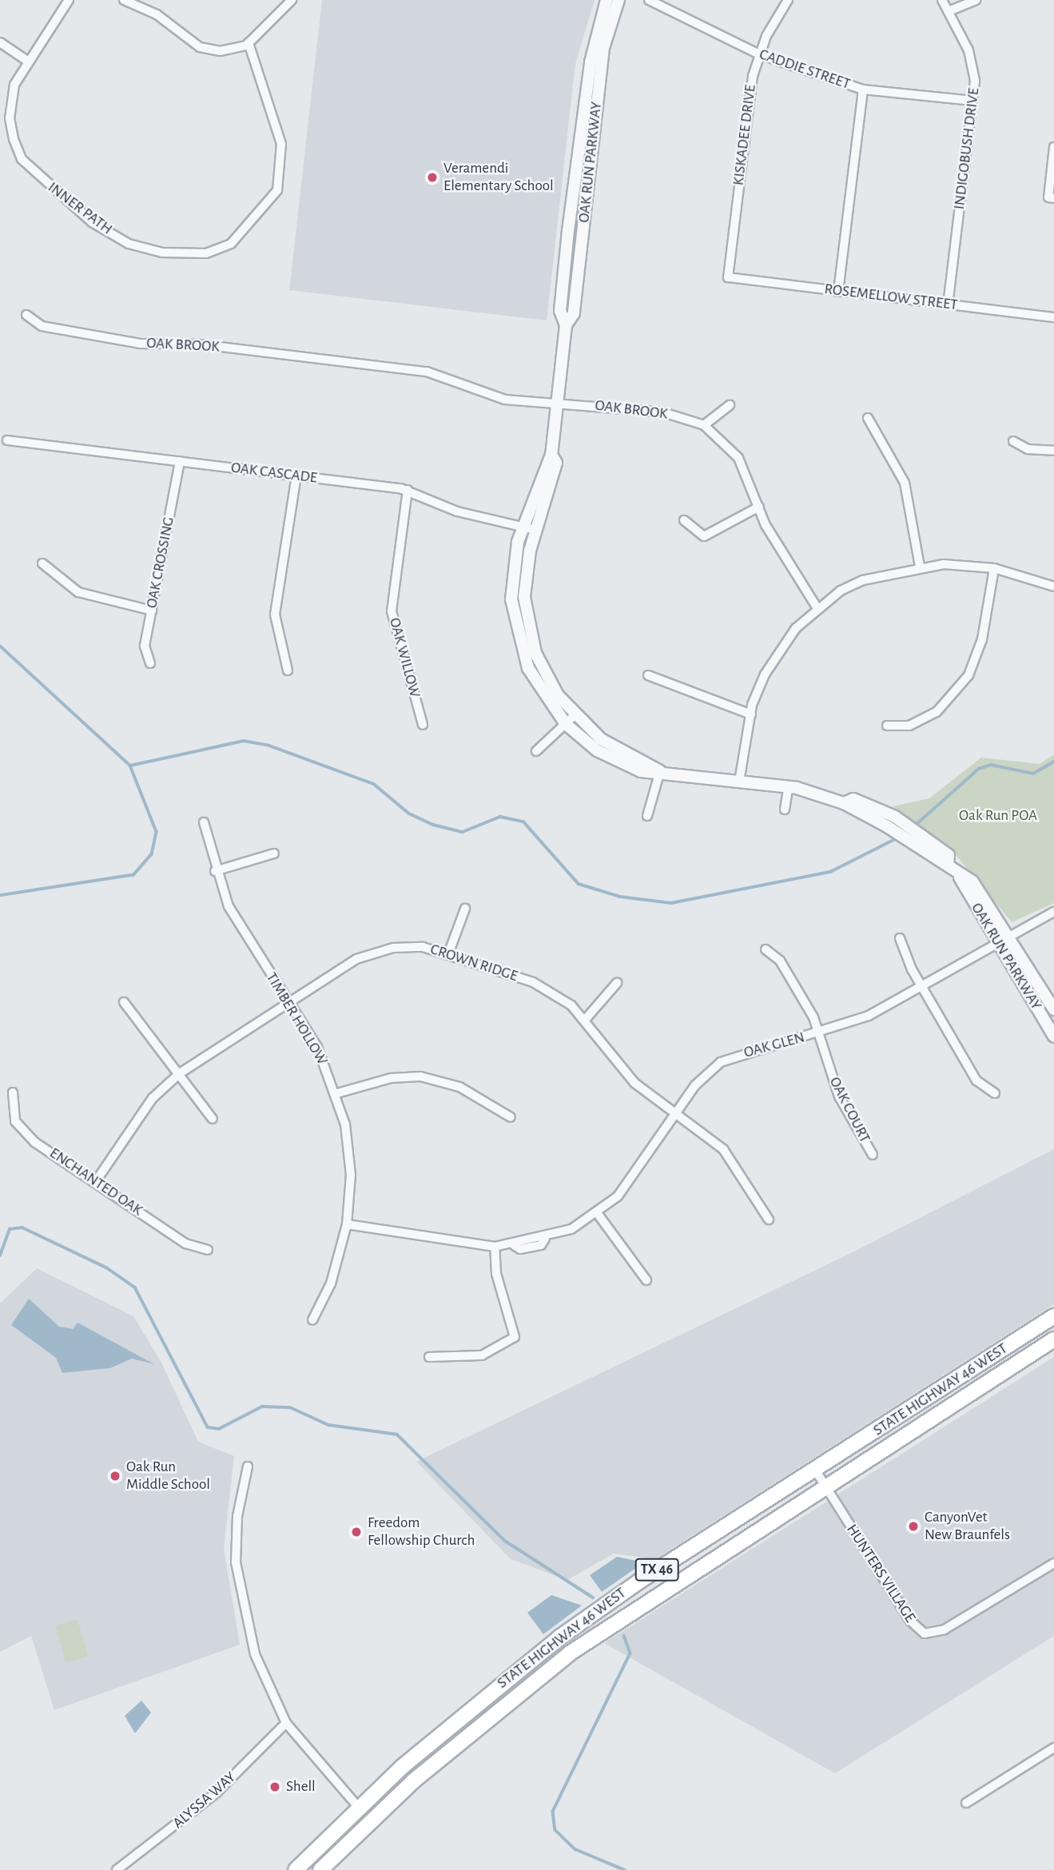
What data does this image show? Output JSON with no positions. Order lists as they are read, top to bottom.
{
  "streets": {
    "main road": ["STATE HIGHWAY 46 WEST", "TX 46"],
    "street": [
      "CADDIE STREET",
      "KISKADEE DRIVE",
      "INDIGOBUSH DRIVE",
      "OAK RUN PARKWAY",
      "INNER PATH",
      "ROSEMELLOW STREET",
      "OAK BROOK",
      "OAK CASCADE",
      "OAK CROSSING",
      "OAK WILLOW",
      "CROWN RIDGE",
      "TIMBER HOLLOW",
      "OAK GLEN",
      "OAK COURT",
      "ENCHANTED OAK",
      "HUNTERS VILLAGE",
      "ALYSSA WAY"
    ]
  },
  "crossings": [
    ["CADDIE STREET", "KISKADEE DRIVE"],
    ["CADDIE STREET", "INDIGOBUSH DRIVE"],
    ["KISKADEE DRIVE", "ROSEMELLOW STREET"],
    ["INDIGOBUSH DRIVE", "ROSEMELLOW STREET"],
    ["OAK RUN PARKWAY", "OAK BROOK"],
    ["OAK RUN PARKWAY", "OAK CASCADE"],
    ["OAK RUN PARKWAY", "OAK GLEN"],
    ["OAK CASCADE", "OAK CROSSING"],
    ["OAK CASCADE", "OAK WILLOW"],
    ["CROWN RIDGE", "TIMBER HOLLOW"],
    ["CROWN RIDGE", "OAK GLEN"],
    ["CROWN RIDGE", "ENCHANTED OAK"],
    ["TIMBER HOLLOW", "OAK GLEN"],
    ["OAK GLEN", "OAK COURT"],
    ["STATE HIGHWAY 46 WEST", "HUNTERS VILLAGE"]
  ],
  "parks": ["Oak Run POA"],
  "places": [
    "Veramendi Elementary School",
    "Oak Run Middle School",
    "CanyonVet New Braunfels",
    "Freedom Fellowship Church",
    "Shell"
  ]
}
